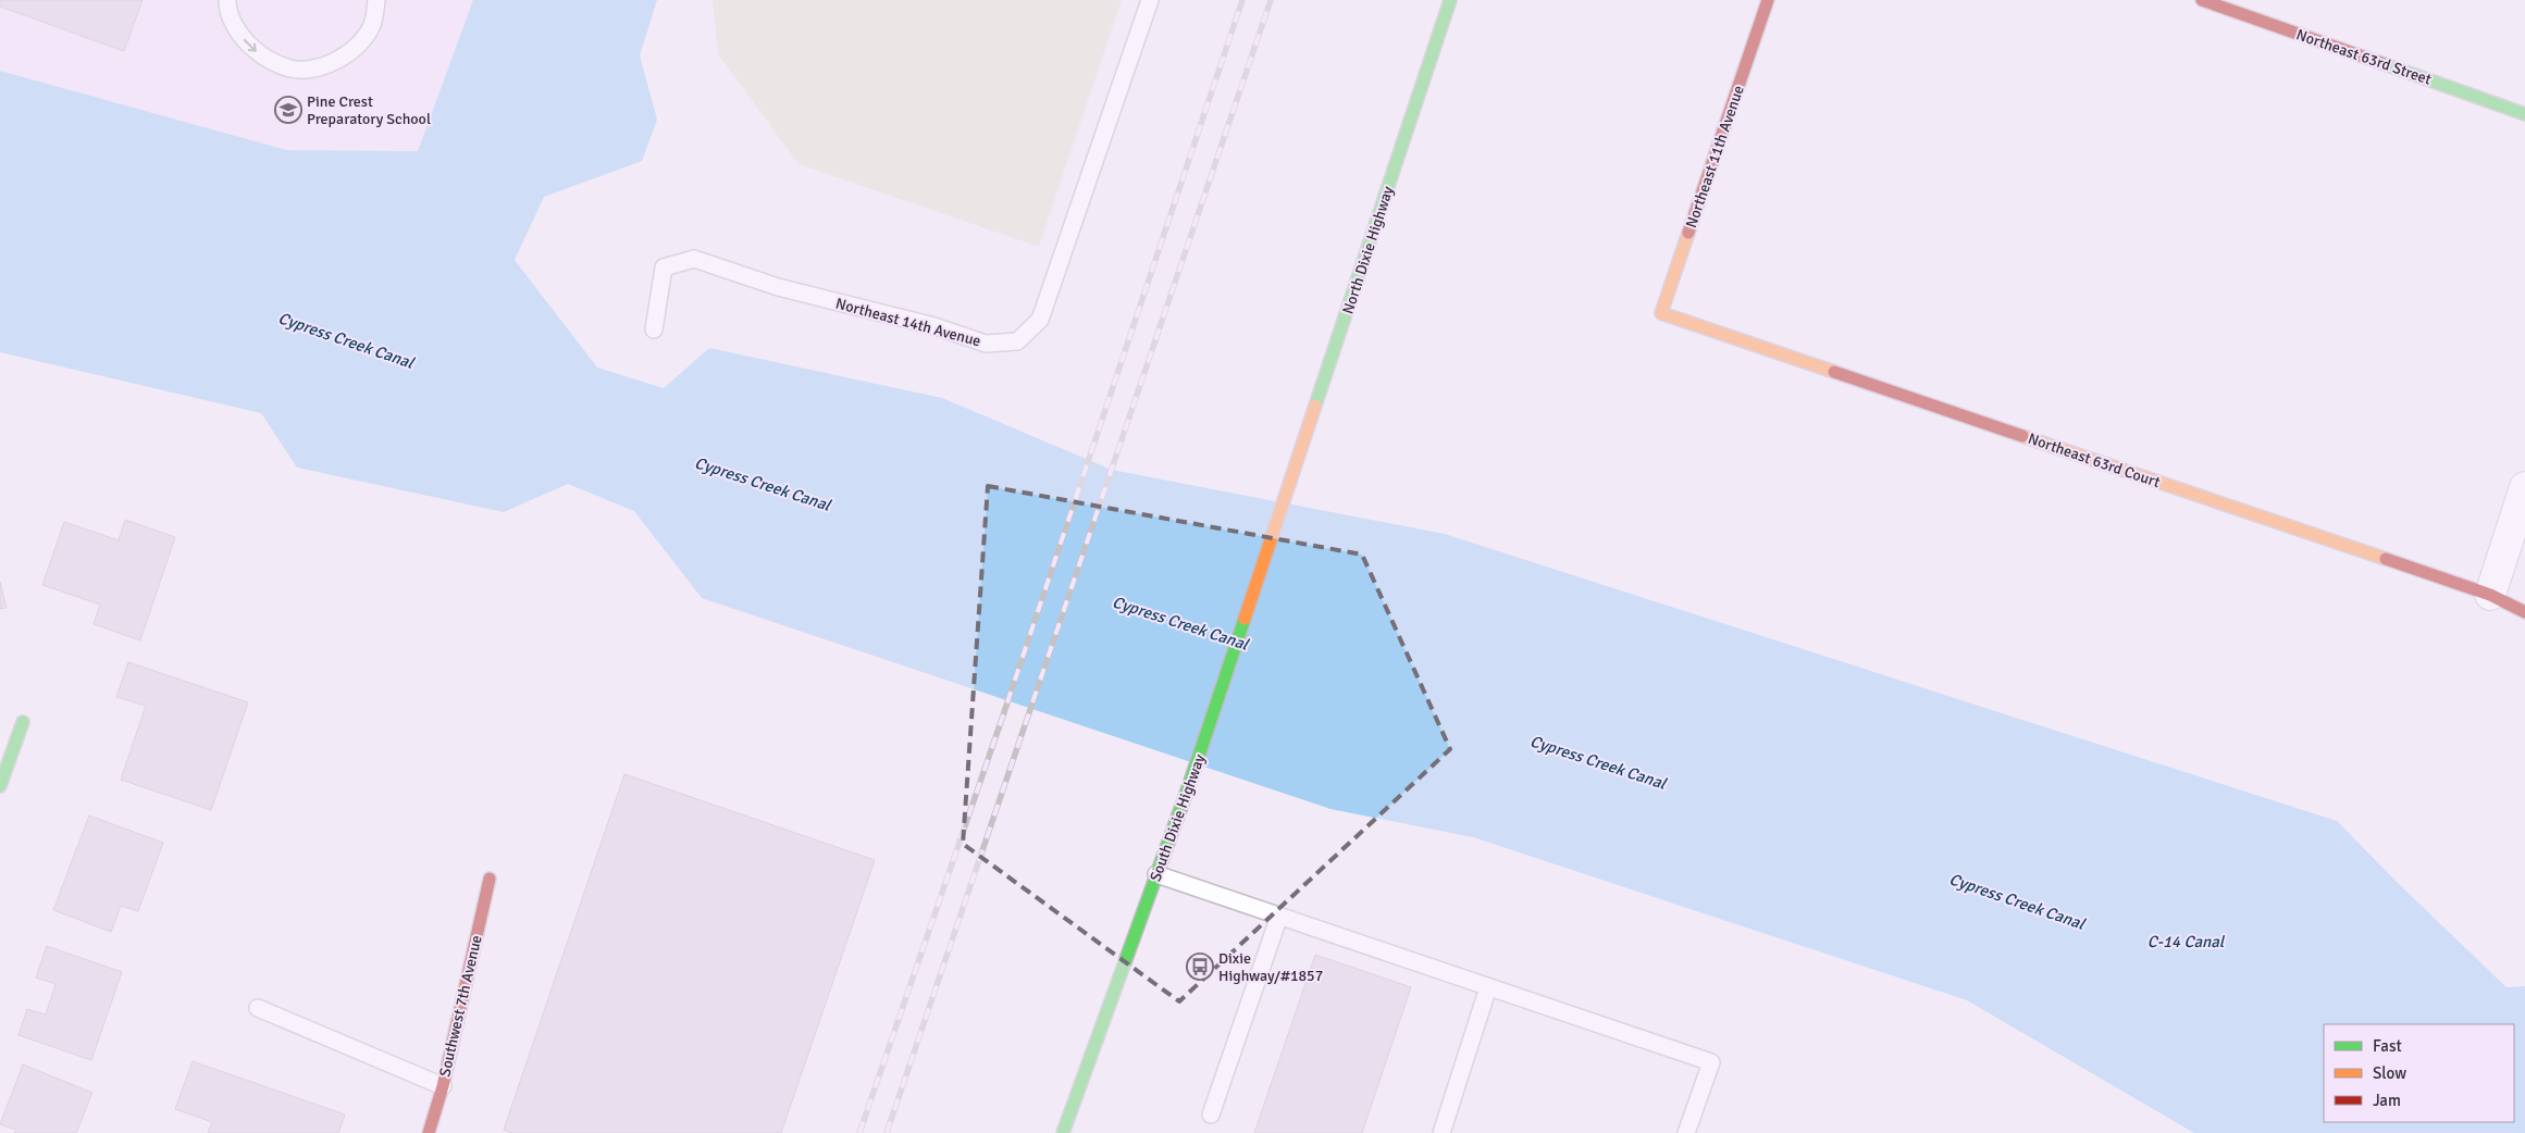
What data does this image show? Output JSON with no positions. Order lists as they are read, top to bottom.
{
  "streets": {
    "street": [
      "Northeast 63rd Street",
      "Northeast 11th Avenue",
      "North Dixie Highway",
      "Northeast 63rd Court",
      "South Dixie Highway",
      "Southwest 7th Avenue"
    ],
    "lane": ["Northeast 14th Avenue"]
  },
  "crossings": [
    ["Northeast 11th Avenue", "Northeast 63rd Court"],
    ["North Dixie Highway", "South Dixie Highway"]
  ],
  "water": ["Cypress Creek Canal", "C-14 Canal"],
  "places": {
    "school or university": ["Pine Crest Preparatory School"],
    "bus stop": ["Dixie Highway/#1857"]
  },
  "legend": ["Fast", "Slow", "Jam"]
}
